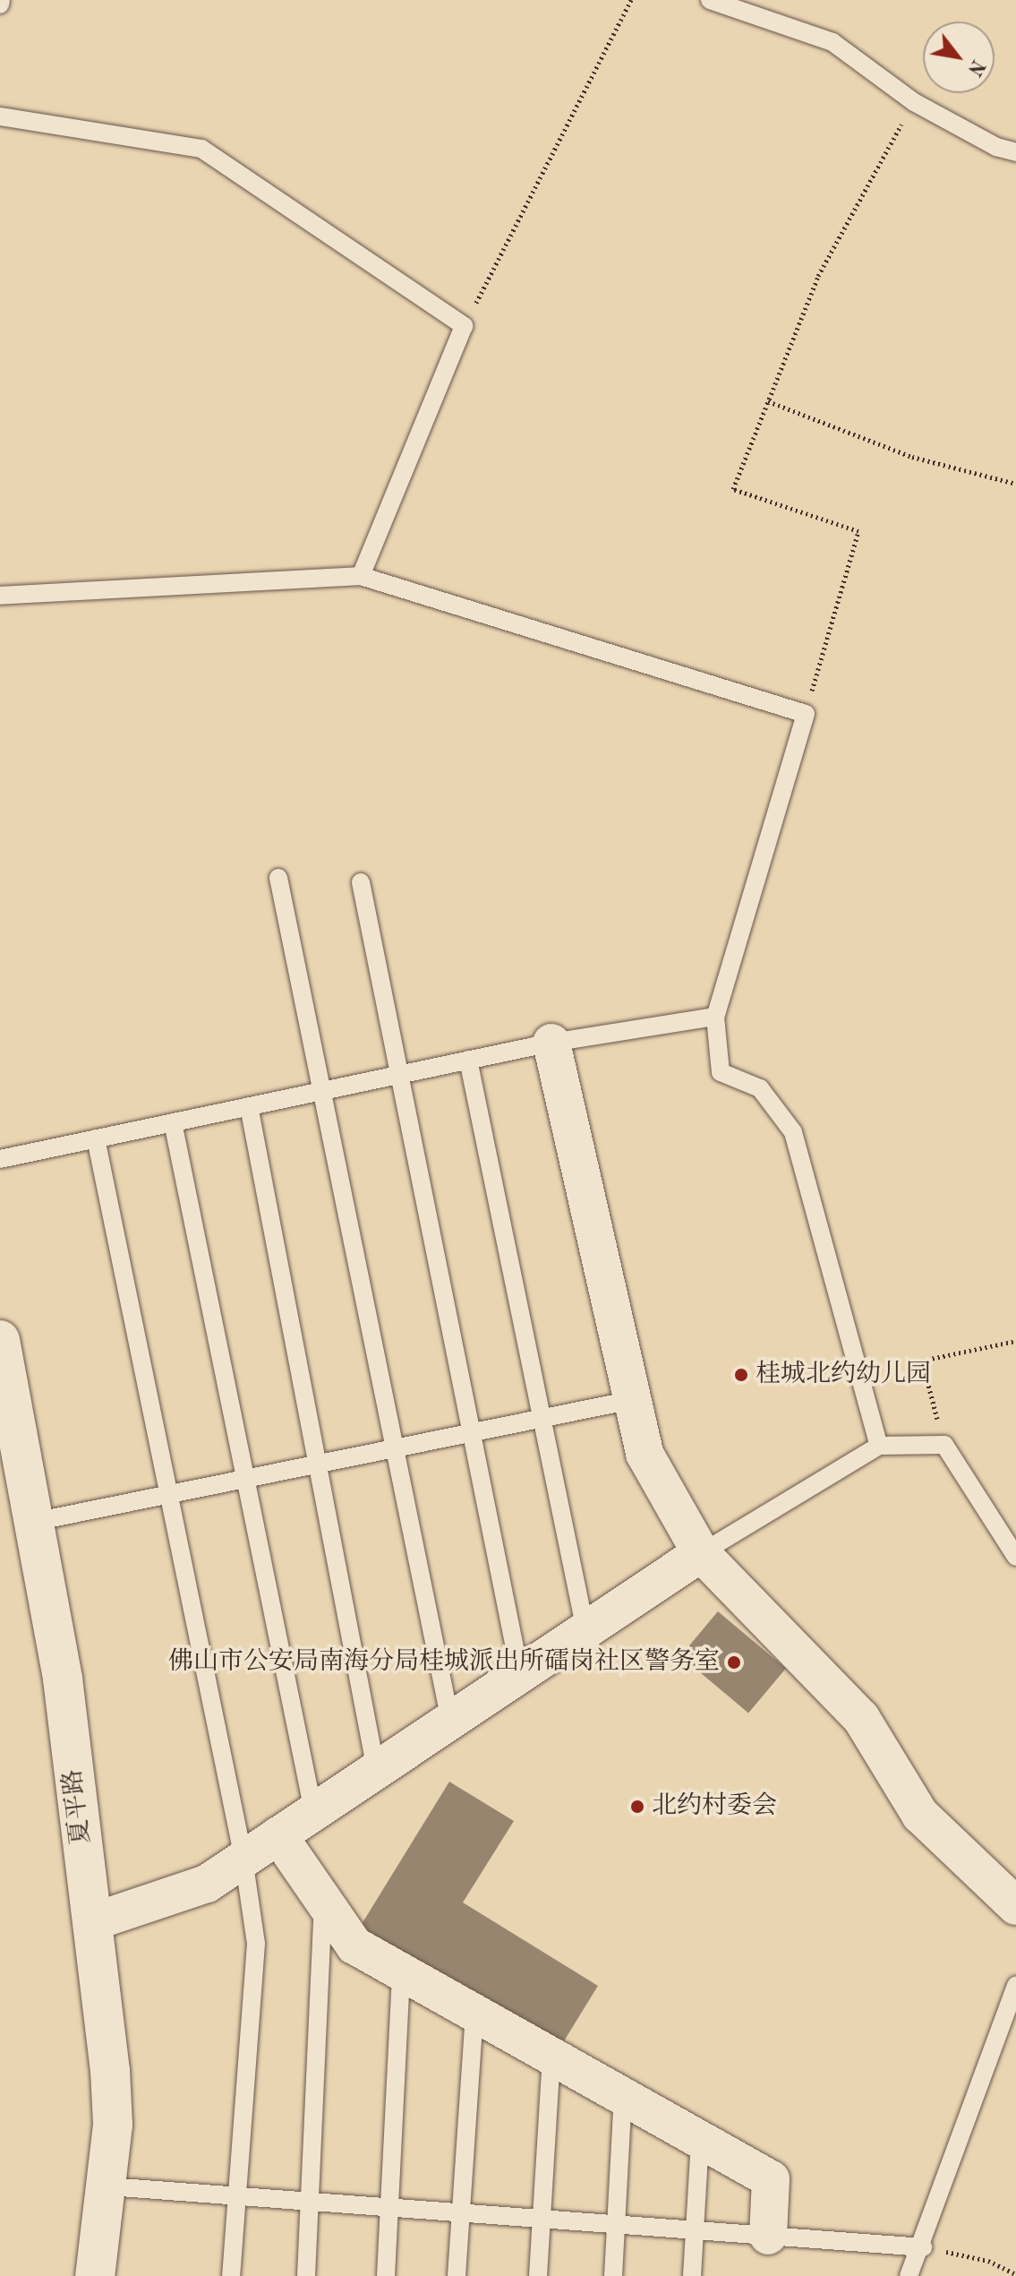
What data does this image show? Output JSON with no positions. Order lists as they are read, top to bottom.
{
  "streets": {
    "main road": ["夏平路"]
  },
  "places": ["桂城北约幼儿园", "佛山市公安局南海分局桂城派出所礌岗社区警务室", "北约村委会"],
  "north": "bottom right"
}
